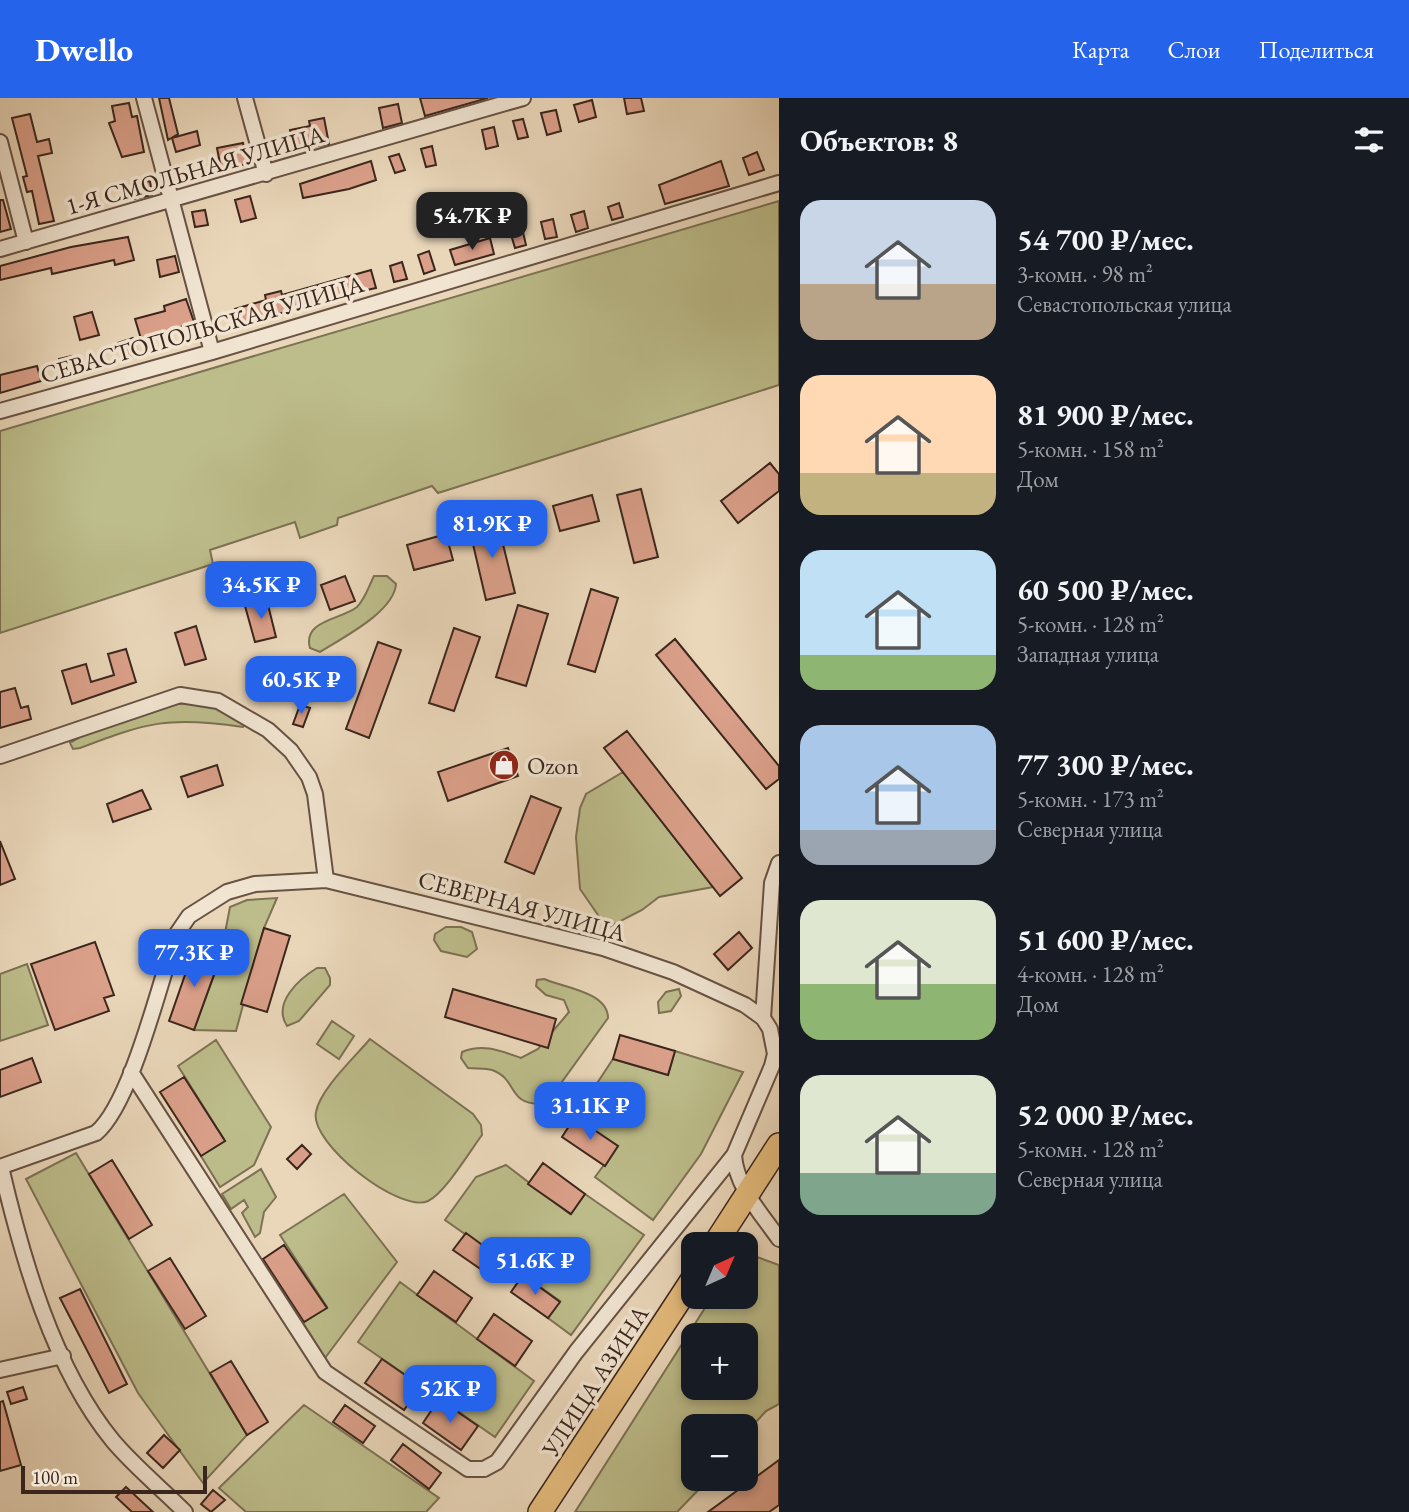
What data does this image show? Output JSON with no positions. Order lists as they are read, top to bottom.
{
  "streets": {
    "main road": ["УЛИЦА АЗИНА"],
    "street": ["1-Я СМОЛЬНАЯ УЛИЦА", "СЕВАСТОПОЛЬСКАЯ УЛИЦА", "СЕВЕРНАЯ УЛИЦА"]
  },
  "places": {
    "shop": ["Ozon"]
  },
  "scale_bar": "100 m",
  "north": "top right",
  "page": {
    "header": "Dwello",
    "nav": ["Карта", "Слои", "Поделиться"],
    "heading": "Объектов: 8",
    "list": [
      {
        "name": "54 700 ₽/мес.",
        "note": "3-комн. · 98 m² · Севастопольская улица"
      },
      {
        "name": "81 900 ₽/мес.",
        "note": "5-комн. · 158 m² · Дом"
      },
      {
        "name": "60 500 ₽/мес.",
        "note": "5-комн. · 128 m² · Западная улица"
      },
      {
        "name": "77 300 ₽/мес.",
        "note": "5-комн. · 173 m² · Северная улица"
      },
      {
        "name": "51 600 ₽/мес.",
        "note": "4-комн. · 128 m² · Дом"
      },
      {
        "name": "52 000 ₽/мес.",
        "note": "5-комн. · 128 m² · Северная улица"
      }
    ],
    "price": [
      "54.7K ₽",
      "81.9K ₽",
      "34.5K ₽",
      "60.5K ₽",
      "77.3K ₽",
      "31.1K ₽",
      "51.6K ₽",
      "52K ₽"
    ],
    "map_buttons": ["+", "−"],
    "scale": "100 m"
  }
}
